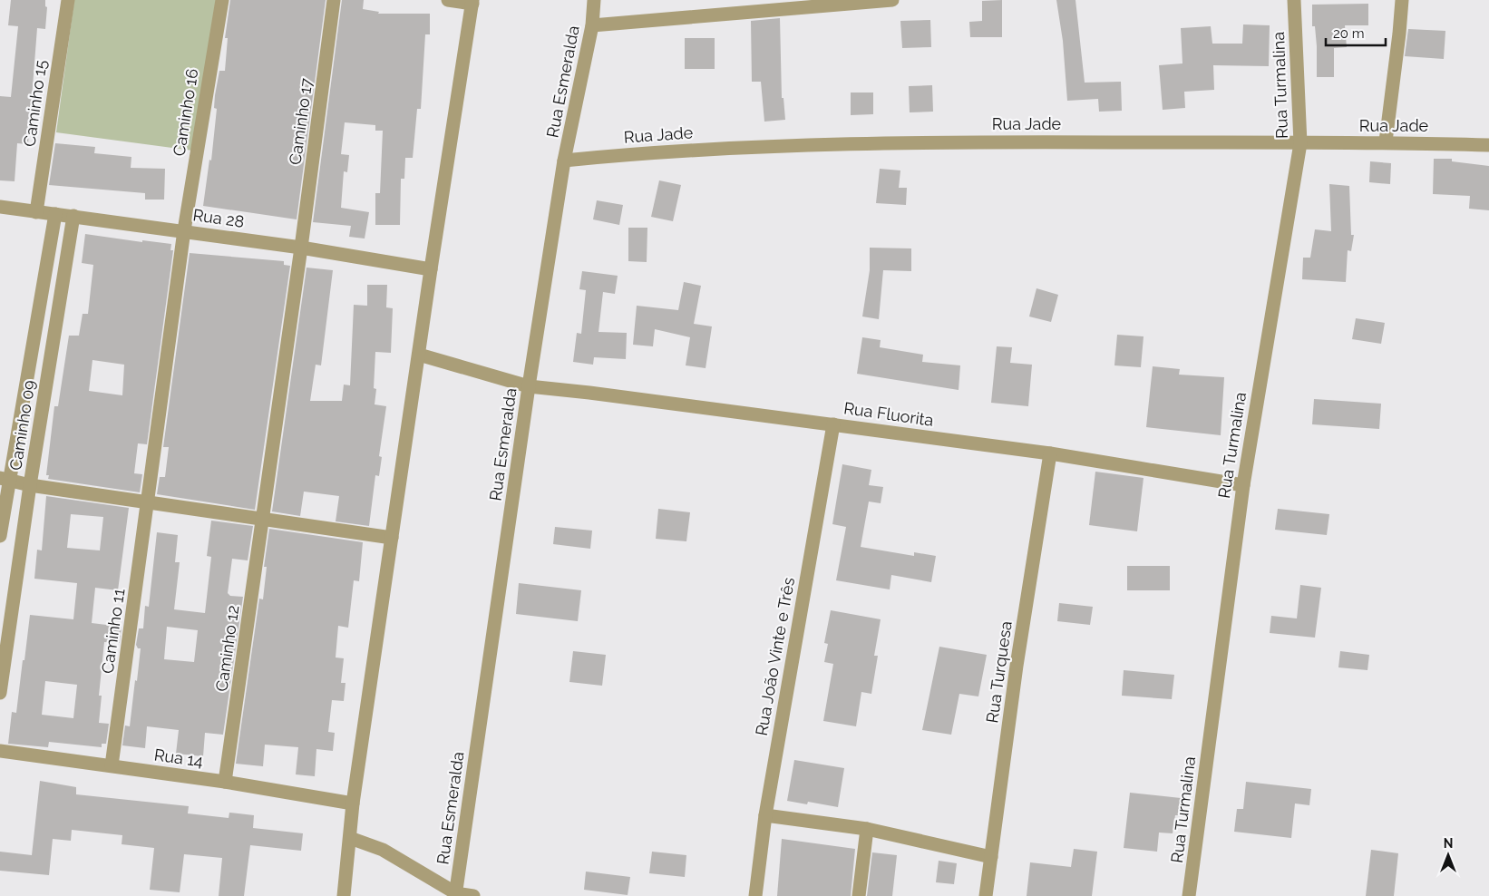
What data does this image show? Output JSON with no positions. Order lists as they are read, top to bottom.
{
  "streets": {
    "street": [
      "Rua Esmeralda",
      "Rua Turmalina",
      "Caminho 15",
      "Caminho 16",
      "Caminho 17",
      "Rua Jade",
      "Rua 28",
      "Rua Fluorita",
      "Caminho 09",
      "Caminho 11",
      "Caminho 12",
      "Rua João Vinte e Três",
      "Rua Turquesa",
      "Rua 14"
    ]
  },
  "crossings": [
    ["Rua Esmeralda", "Rua Jade"],
    ["Rua Esmeralda", "Rua Fluorita"],
    ["Rua Turmalina", "Rua Jade"],
    ["Rua Turmalina", "Rua Fluorita"],
    ["Caminho 15", "Rua 28"],
    ["Caminho 16", "Rua 28"],
    ["Caminho 16", "Caminho 11"],
    ["Caminho 17", "Rua 28"],
    ["Caminho 17", "Caminho 12"],
    ["Rua 28", "Caminho 09"],
    ["Rua Fluorita", "Rua João Vinte e Três"],
    ["Rua Fluorita", "Rua Turquesa"],
    ["Caminho 11", "Rua 14"],
    ["Caminho 12", "Rua 14"]
  ],
  "scale_bar": "20 m",
  "north": "top"
}
